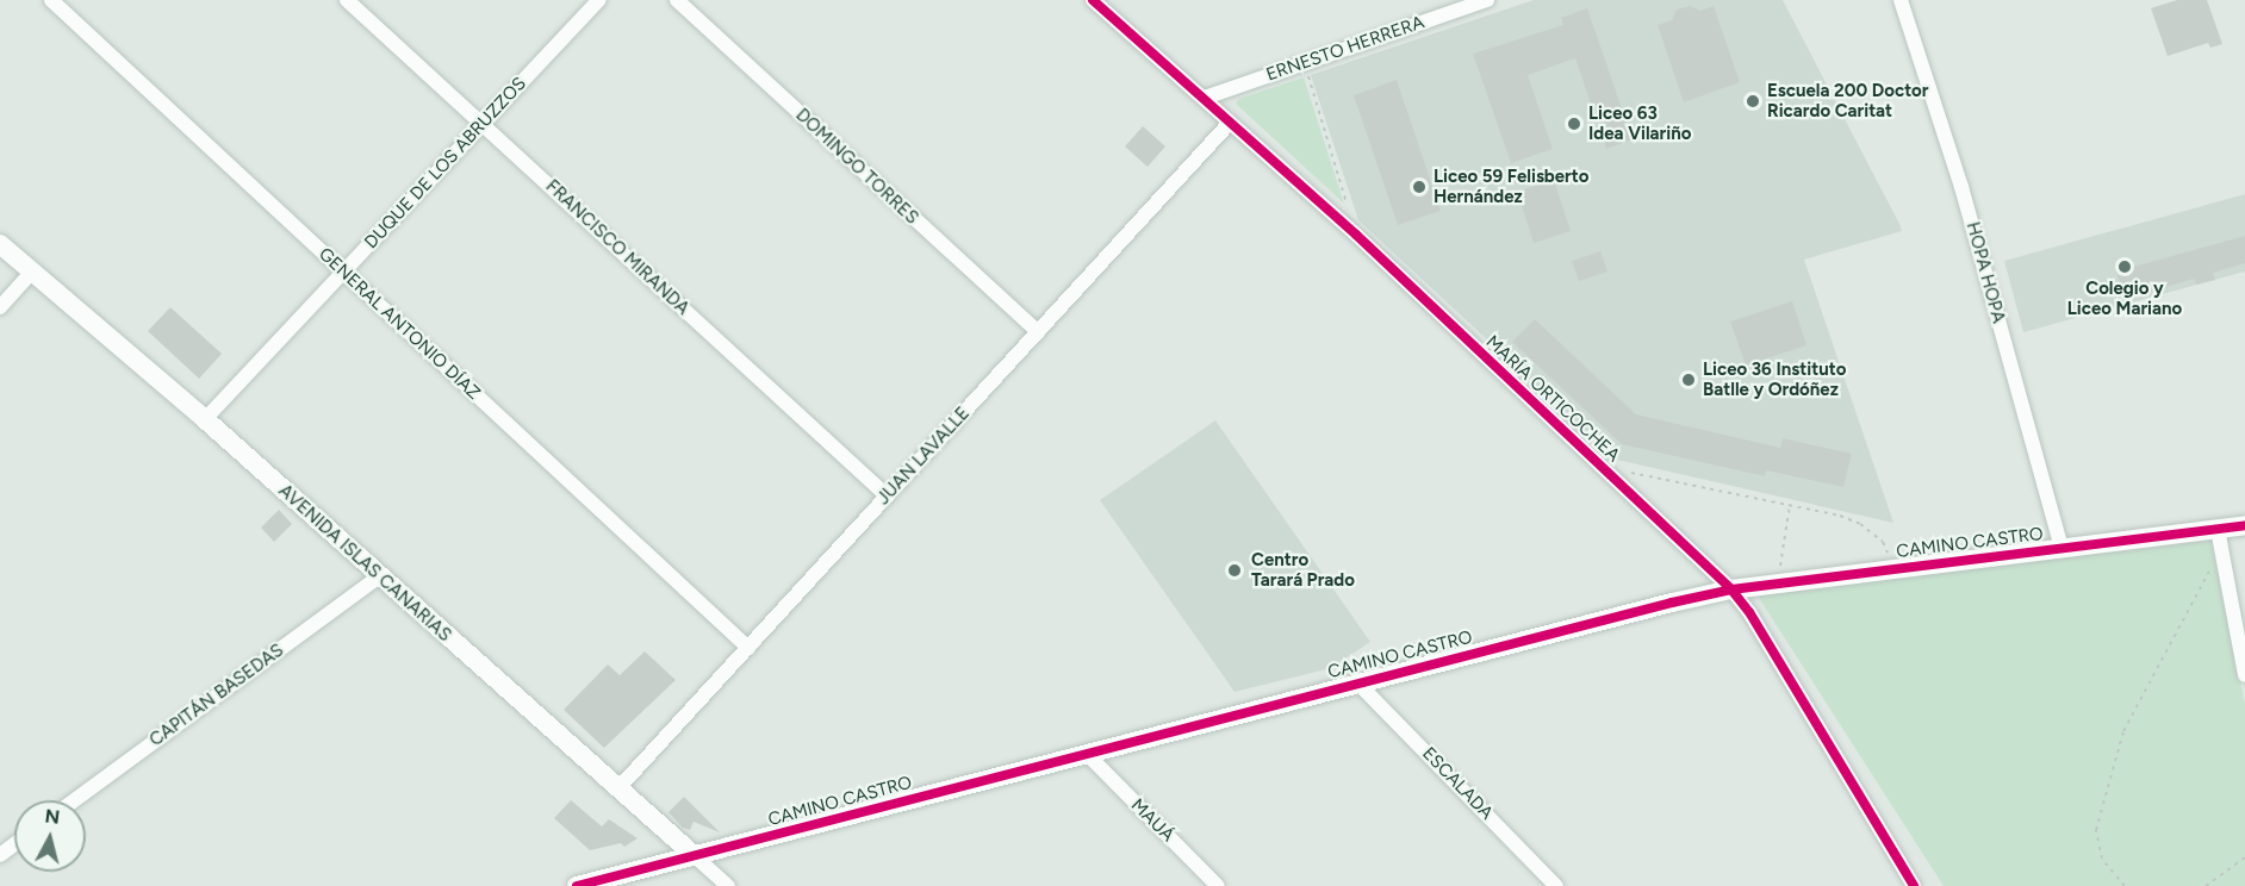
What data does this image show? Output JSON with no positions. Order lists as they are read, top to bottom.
{
  "streets": {
    "street": [
      "ERNESTO HERRERA",
      "DUQUE DE LOS ABRUZZOS",
      "DOMINGO TORRES",
      "FRANCISCO MIRANDA",
      "HOPA HOPA",
      "GENERAL ANTONIO DÍAZ",
      "MARÍA ORTICOCHEA",
      "JUAN LAVALLE",
      "CAMINO CASTRO",
      "AVENIDA ISLAS CANARIAS",
      "CAPITÁN BASEDAS",
      "ESCALADA",
      "MAUÁ"
    ]
  },
  "crossings": [
    ["ERNESTO HERRERA", "MARÍA ORTICOCHEA"],
    ["DUQUE DE LOS ABRUZZOS", "FRANCISCO MIRANDA"],
    ["DUQUE DE LOS ABRUZZOS", "GENERAL ANTONIO DÍAZ"],
    ["DUQUE DE LOS ABRUZZOS", "AVENIDA ISLAS CANARIAS"],
    ["DOMINGO TORRES", "JUAN LAVALLE"],
    ["FRANCISCO MIRANDA", "JUAN LAVALLE"],
    ["HOPA HOPA", "CAMINO CASTRO"],
    ["GENERAL ANTONIO DÍAZ", "JUAN LAVALLE"],
    ["MARÍA ORTICOCHEA", "JUAN LAVALLE"],
    ["MARÍA ORTICOCHEA", "CAMINO CASTRO"],
    ["JUAN LAVALLE", "AVENIDA ISLAS CANARIAS"],
    ["CAMINO CASTRO", "AVENIDA ISLAS CANARIAS"],
    ["CAMINO CASTRO", "ESCALADA"],
    ["CAMINO CASTRO", "MAUÁ"],
    ["AVENIDA ISLAS CANARIAS", "CAPITÁN BASEDAS"]
  ],
  "places": [
    "Escuela 200 Doctor Ricardo Caritat",
    "Liceo 63 Idea Vilariño",
    "Liceo 59 Felisberto Hernández",
    "Colegio y Liceo Mariano",
    "Liceo 36 Instituto Batlle y Ordóñez",
    "Centro Tarará Prado"
  ],
  "north": "top"
}
